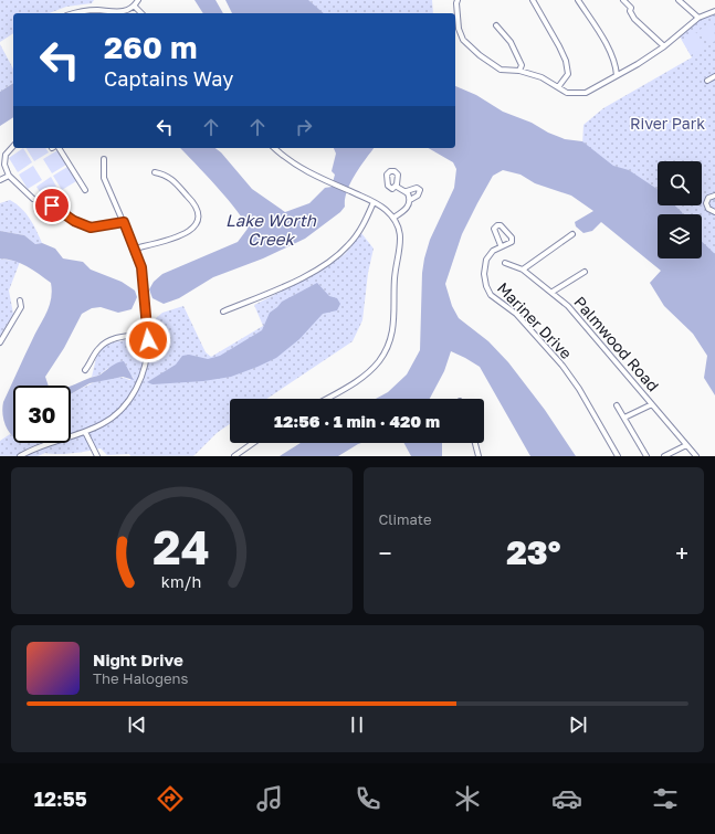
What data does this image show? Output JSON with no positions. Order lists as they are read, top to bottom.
{
  "streets": {
    "street": ["Mariner Drive", "Palmwood Road"]
  },
  "water": ["Lake Worth Creek"],
  "parks": ["River Park"],
  "page": {
    "turn": ["260 m", "Captains Way"],
    "limit": "30",
    "trip": "12:56 · 1 min · 420 m",
    "tile": "Climate",
    "heat": ["−", "23°", "+"],
    "song": ["Night Drive", "The Halogens"],
    "tabs": "12:55",
    "gauge": ["24", "km/h"]
  }
}
